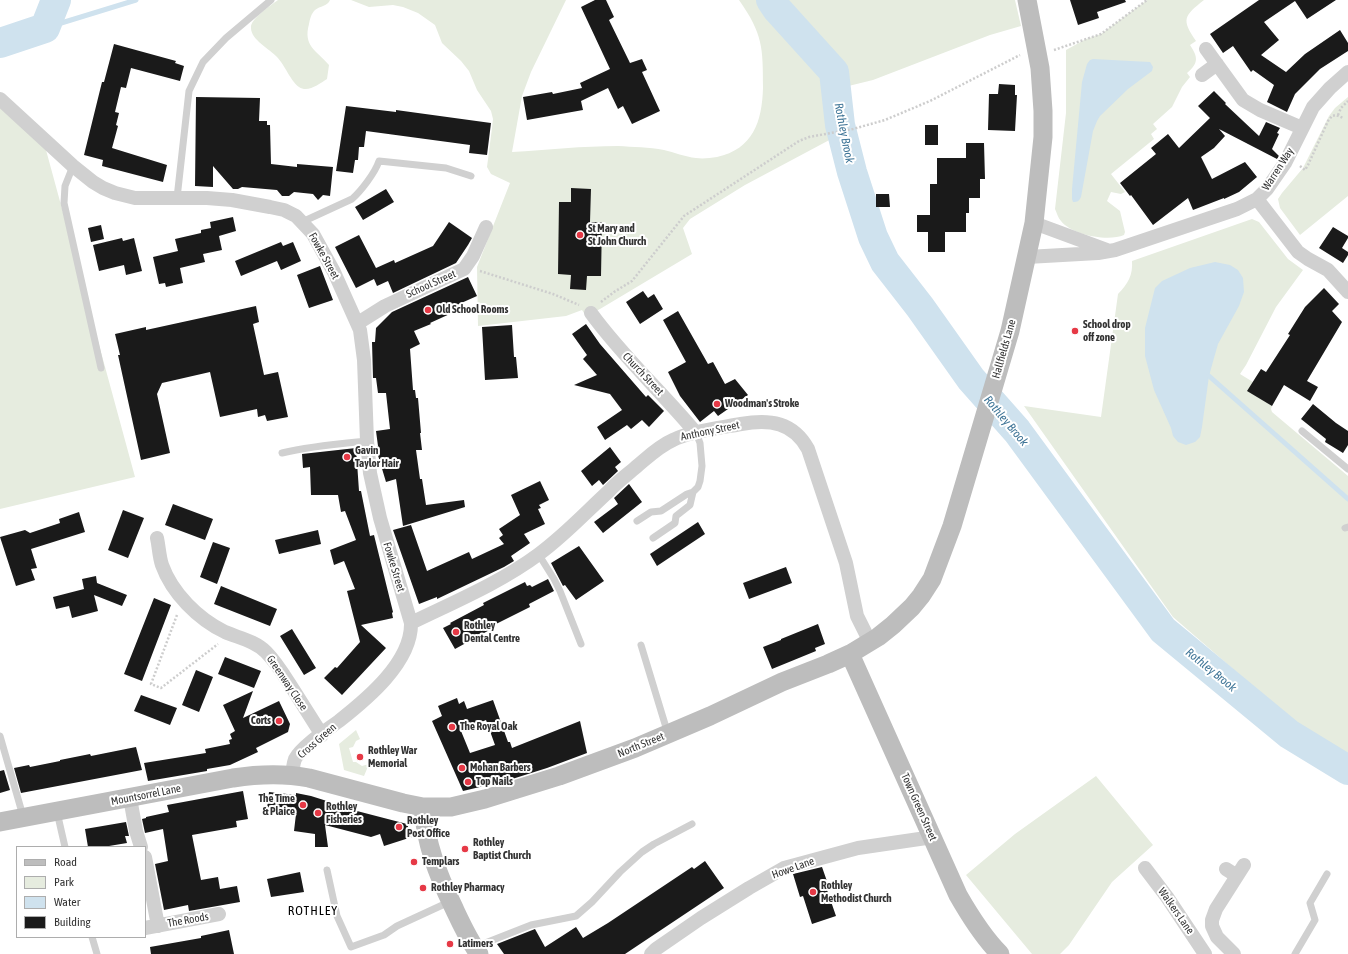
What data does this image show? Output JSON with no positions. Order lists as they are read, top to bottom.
{
  "streets": {
    "street": [
      "Warren Way",
      "Fowke Street",
      "School Street",
      "Hallfields Lane",
      "Church Street",
      "Anthony Street",
      "Greenway Close",
      "Cross Green",
      "North Street",
      "Mountsorrel Lane",
      "Town Green Street",
      "Howe Lane",
      "Walkers Lane",
      "The Roods"
    ]
  },
  "crossings": [
    ["Warren Way", "Hallfields Lane"],
    ["Fowke Street", "School Street"],
    ["Fowke Street", "Anthony Street"],
    ["Fowke Street", "Cross Green"],
    ["Hallfields Lane", "Anthony Street"],
    ["Hallfields Lane", "North Street"],
    ["Hallfields Lane", "Town Green Street"],
    ["Church Street", "Anthony Street"],
    ["Anthony Street", "Cross Green"],
    ["Greenway Close", "Cross Green"],
    ["Cross Green", "North Street"],
    ["Cross Green", "Mountsorrel Lane"],
    ["North Street", "Town Green Street"],
    ["Town Green Street", "Howe Lane"]
  ],
  "districts": ["ROTHLEY"],
  "water": ["Rothley Brook"],
  "places": [
    "St Mary and St John Church",
    "Old School Rooms",
    "School drop off zone",
    "Woodman's Stroke",
    "Gavin Taylor Hair",
    "Rothley Dental Centre",
    "Corts",
    "The Royal Oak",
    "Rothley War Memorial",
    "Mohan Barbers",
    "Top Nails",
    "The Time & Plaice",
    "Rothley Fisheries",
    "Rothley Post Office",
    "Rothley Baptist Church",
    "Templars",
    "Rothley Pharmacy",
    "Rothley Methodist Church",
    "Latimers"
  ],
  "legend": [
    "Road",
    "Park",
    "Water",
    "Building"
  ]
}
